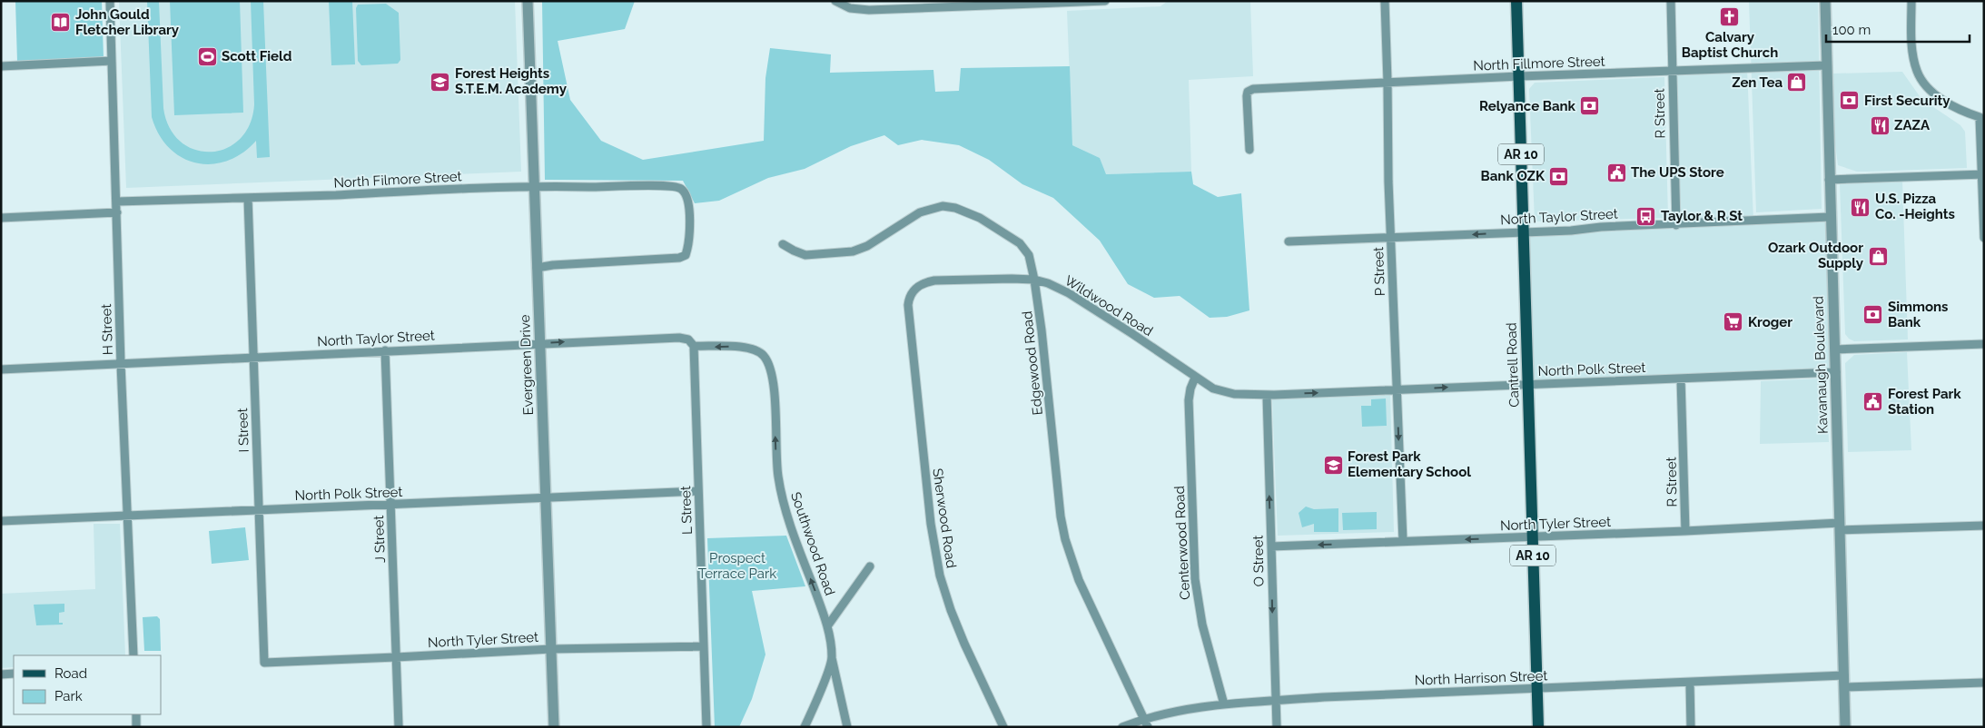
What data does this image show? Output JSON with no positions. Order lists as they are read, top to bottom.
{
  "streets": {
    "main road": ["AR 10", "Cantrell Road"],
    "street": [
      "North Fillmore Street",
      "R Street",
      "North Filmore Street",
      "North Taylor Street",
      "P Street",
      "Wildwood Road",
      "H Street",
      "Edgewood Road",
      "Evergreen Drive",
      "Kavanaugh Boulevard",
      "North Polk Street",
      "I Street",
      "L Street",
      "Sherwood Road",
      "North Tyler Street",
      "J Street",
      "Centerwood Road",
      "Southwood Road",
      "O Street",
      "North Harrison Street"
    ]
  },
  "crossings": [
    ["North Fillmore Street", "R Street"],
    ["North Fillmore Street", "P Street"],
    ["North Fillmore Street", "Cantrell Road"],
    ["North Fillmore Street", "Kavanaugh Boulevard"],
    ["R Street", "North Taylor Street"],
    ["R Street", "North Polk Street"],
    ["R Street", "North Tyler Street"],
    ["North Filmore Street", "H Street"],
    ["North Filmore Street", "Evergreen Drive"],
    ["North Filmore Street", "I Street"],
    ["North Taylor Street", "P Street"],
    ["North Taylor Street", "H Street"],
    ["North Taylor Street", "Evergreen Drive"],
    ["North Taylor Street", "Cantrell Road"],
    ["North Taylor Street", "Kavanaugh Boulevard"],
    ["North Taylor Street", "I Street"],
    ["North Taylor Street", "L Street"],
    ["North Taylor Street", "J Street"],
    ["North Taylor Street", "Southwood Road"],
    ["P Street", "North Polk Street"],
    ["P Street", "North Tyler Street"],
    ["Wildwood Road", "Edgewood Road"],
    ["Wildwood Road", "North Polk Street"],
    ["Wildwood Road", "Sherwood Road"],
    ["Wildwood Road", "Centerwood Road"],
    ["Wildwood Road", "O Street"],
    ["H Street", "North Polk Street"],
    ["Edgewood Road", "North Harrison Street"],
    ["Evergreen Drive", "North Polk Street"],
    ["Evergreen Drive", "North Tyler Street"],
    ["Cantrell Road", "North Polk Street"],
    ["Cantrell Road", "North Tyler Street"],
    ["Cantrell Road", "North Harrison Street"],
    ["Kavanaugh Boulevard", "North Polk Street"],
    ["Kavanaugh Boulevard", "North Tyler Street"],
    ["Kavanaugh Boulevard", "North Harrison Street"],
    ["North Polk Street", "I Street"],
    ["North Polk Street", "L Street"],
    ["North Polk Street", "J Street"],
    ["North Polk Street", "O Street"],
    ["I Street", "North Tyler Street"],
    ["L Street", "North Tyler Street"],
    ["North Tyler Street", "J Street"],
    ["North Tyler Street", "O Street"],
    ["Centerwood Road", "North Harrison Street"],
    ["O Street", "North Harrison Street"]
  ],
  "one_way": ["Southwood Road"],
  "parks": ["Prospect Terrace Park"],
  "places": {
    "church": ["Calvary Baptist Church"],
    "library": ["John Gould Fletcher Library"],
    "sports": ["Scott Field"],
    "school or university": ["Forest Heights S.T.E.M. Academy", "Forest Park Elementary School"],
    "shop": ["Zen Tea", "Ozark Outdoor Supply"],
    "bank": [
      "First Security",
      "Relyance Bank",
      "Bank OZK",
      "Simmons Bank"
    ],
    "restaurant": ["ZAZA", "U.S. Pizza Co. -Heights"],
    "public building": ["The UPS Store", "Forest Park Station"],
    "bus stop": ["Taylor & R St"],
    "supermarket": ["Kroger"]
  },
  "legend": ["Road", "Park"],
  "scale_bar": "100 m"
}
